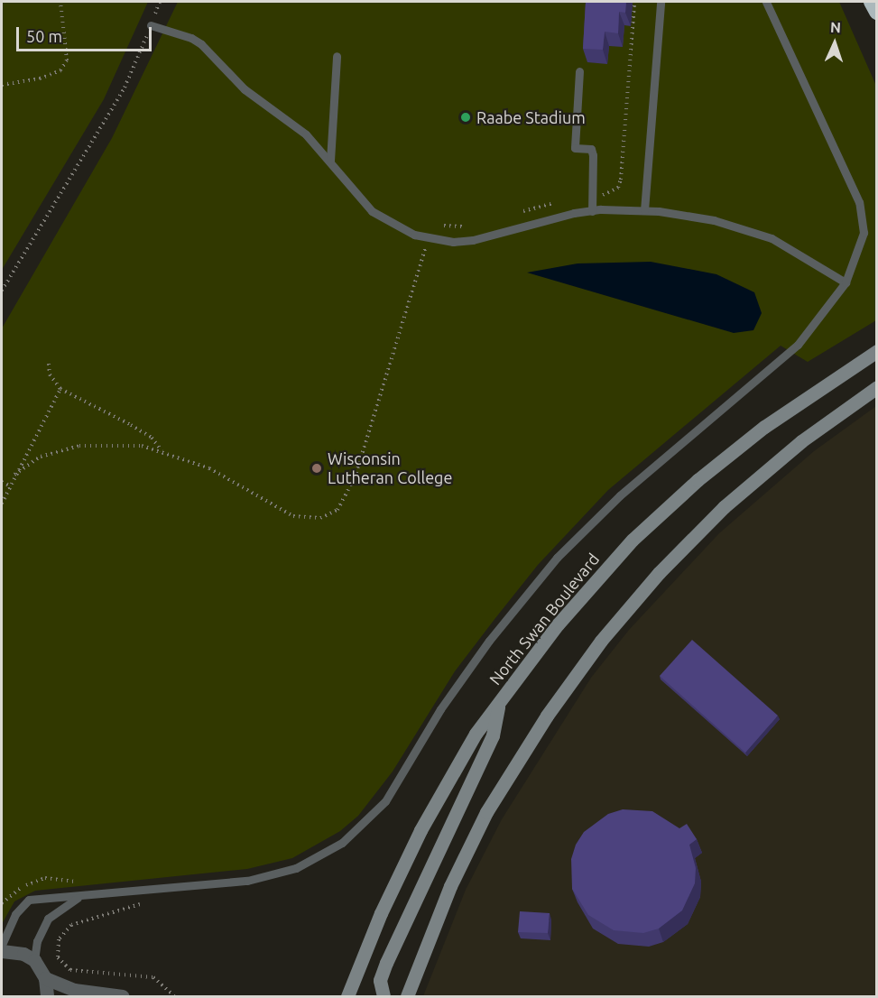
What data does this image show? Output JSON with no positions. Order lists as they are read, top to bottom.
{
  "streets": {
    "main road": ["North Swan Boulevard"]
  },
  "places": ["Raabe Stadium", "Wisconsin Lutheran College"],
  "scale_bar": "50 m",
  "north": "top"
}
